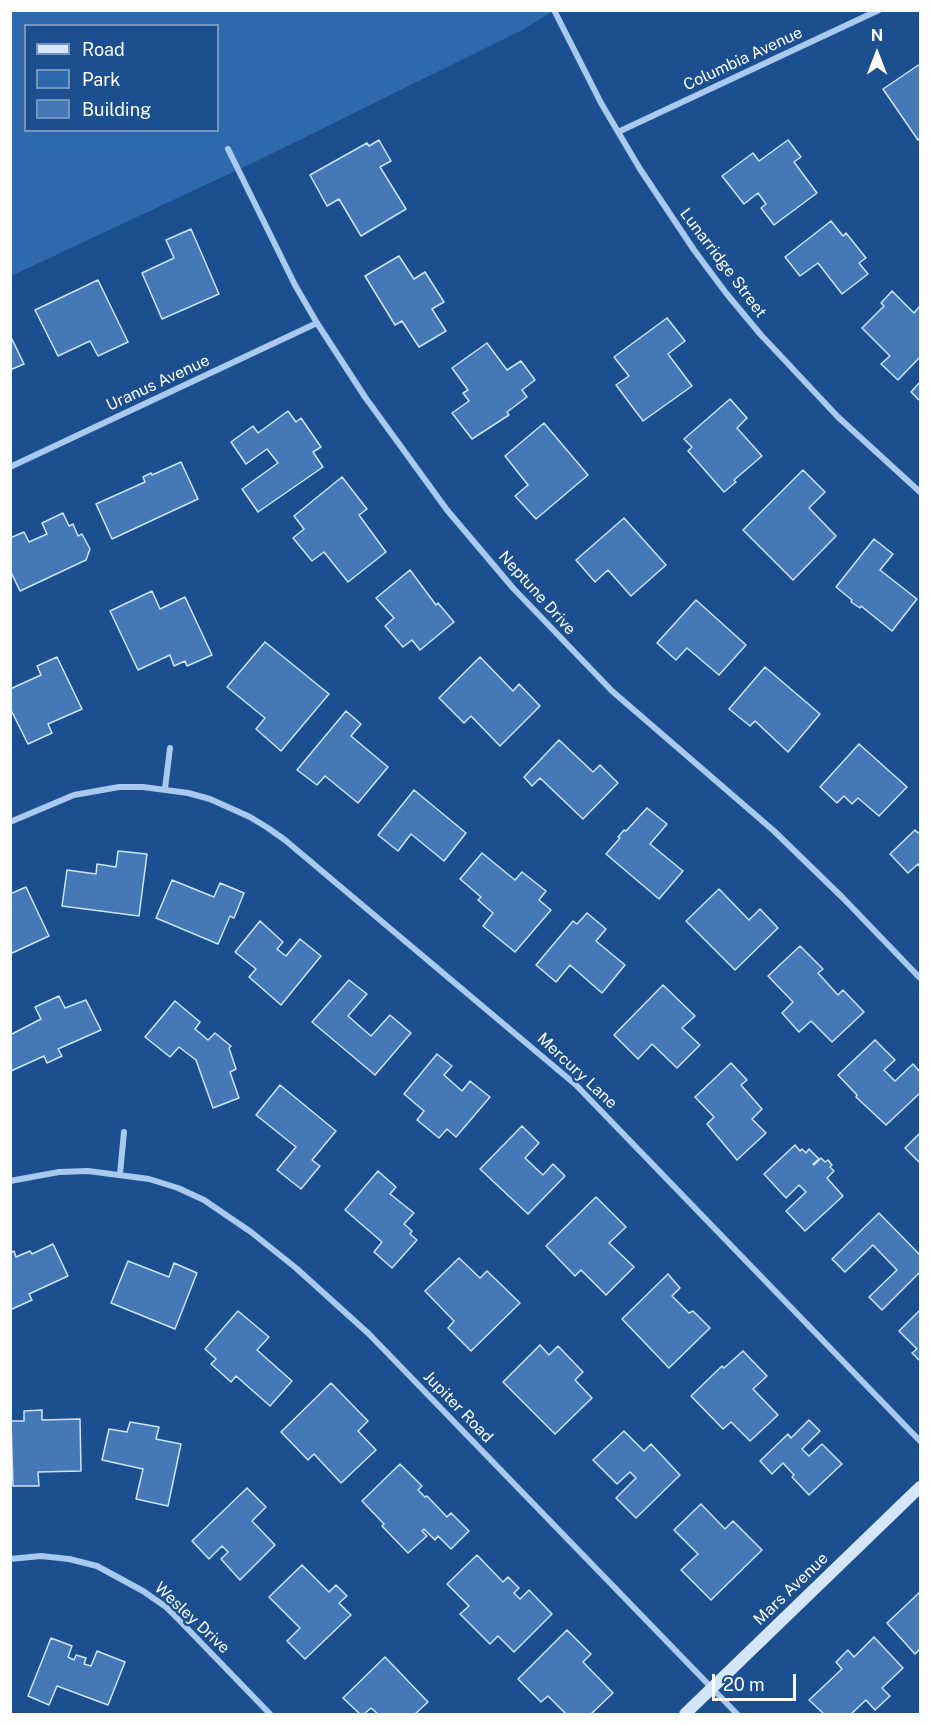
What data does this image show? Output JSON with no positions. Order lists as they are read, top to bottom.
{
  "streets": {
    "street": [
      "Columbia Avenue",
      "Lunarridge Street",
      "Uranus Avenue",
      "Neptune Drive",
      "Mercury Lane",
      "Jupiter Road",
      "Mars Avenue",
      "Wesley Drive"
    ]
  },
  "crossings": [
    ["Columbia Avenue", "Lunarridge Street"],
    ["Uranus Avenue", "Neptune Drive"],
    ["Jupiter Road", "Mars Avenue"]
  ],
  "legend": ["Road", "Park", "Building"],
  "scale_bar": "20 m",
  "north": "top"
}
